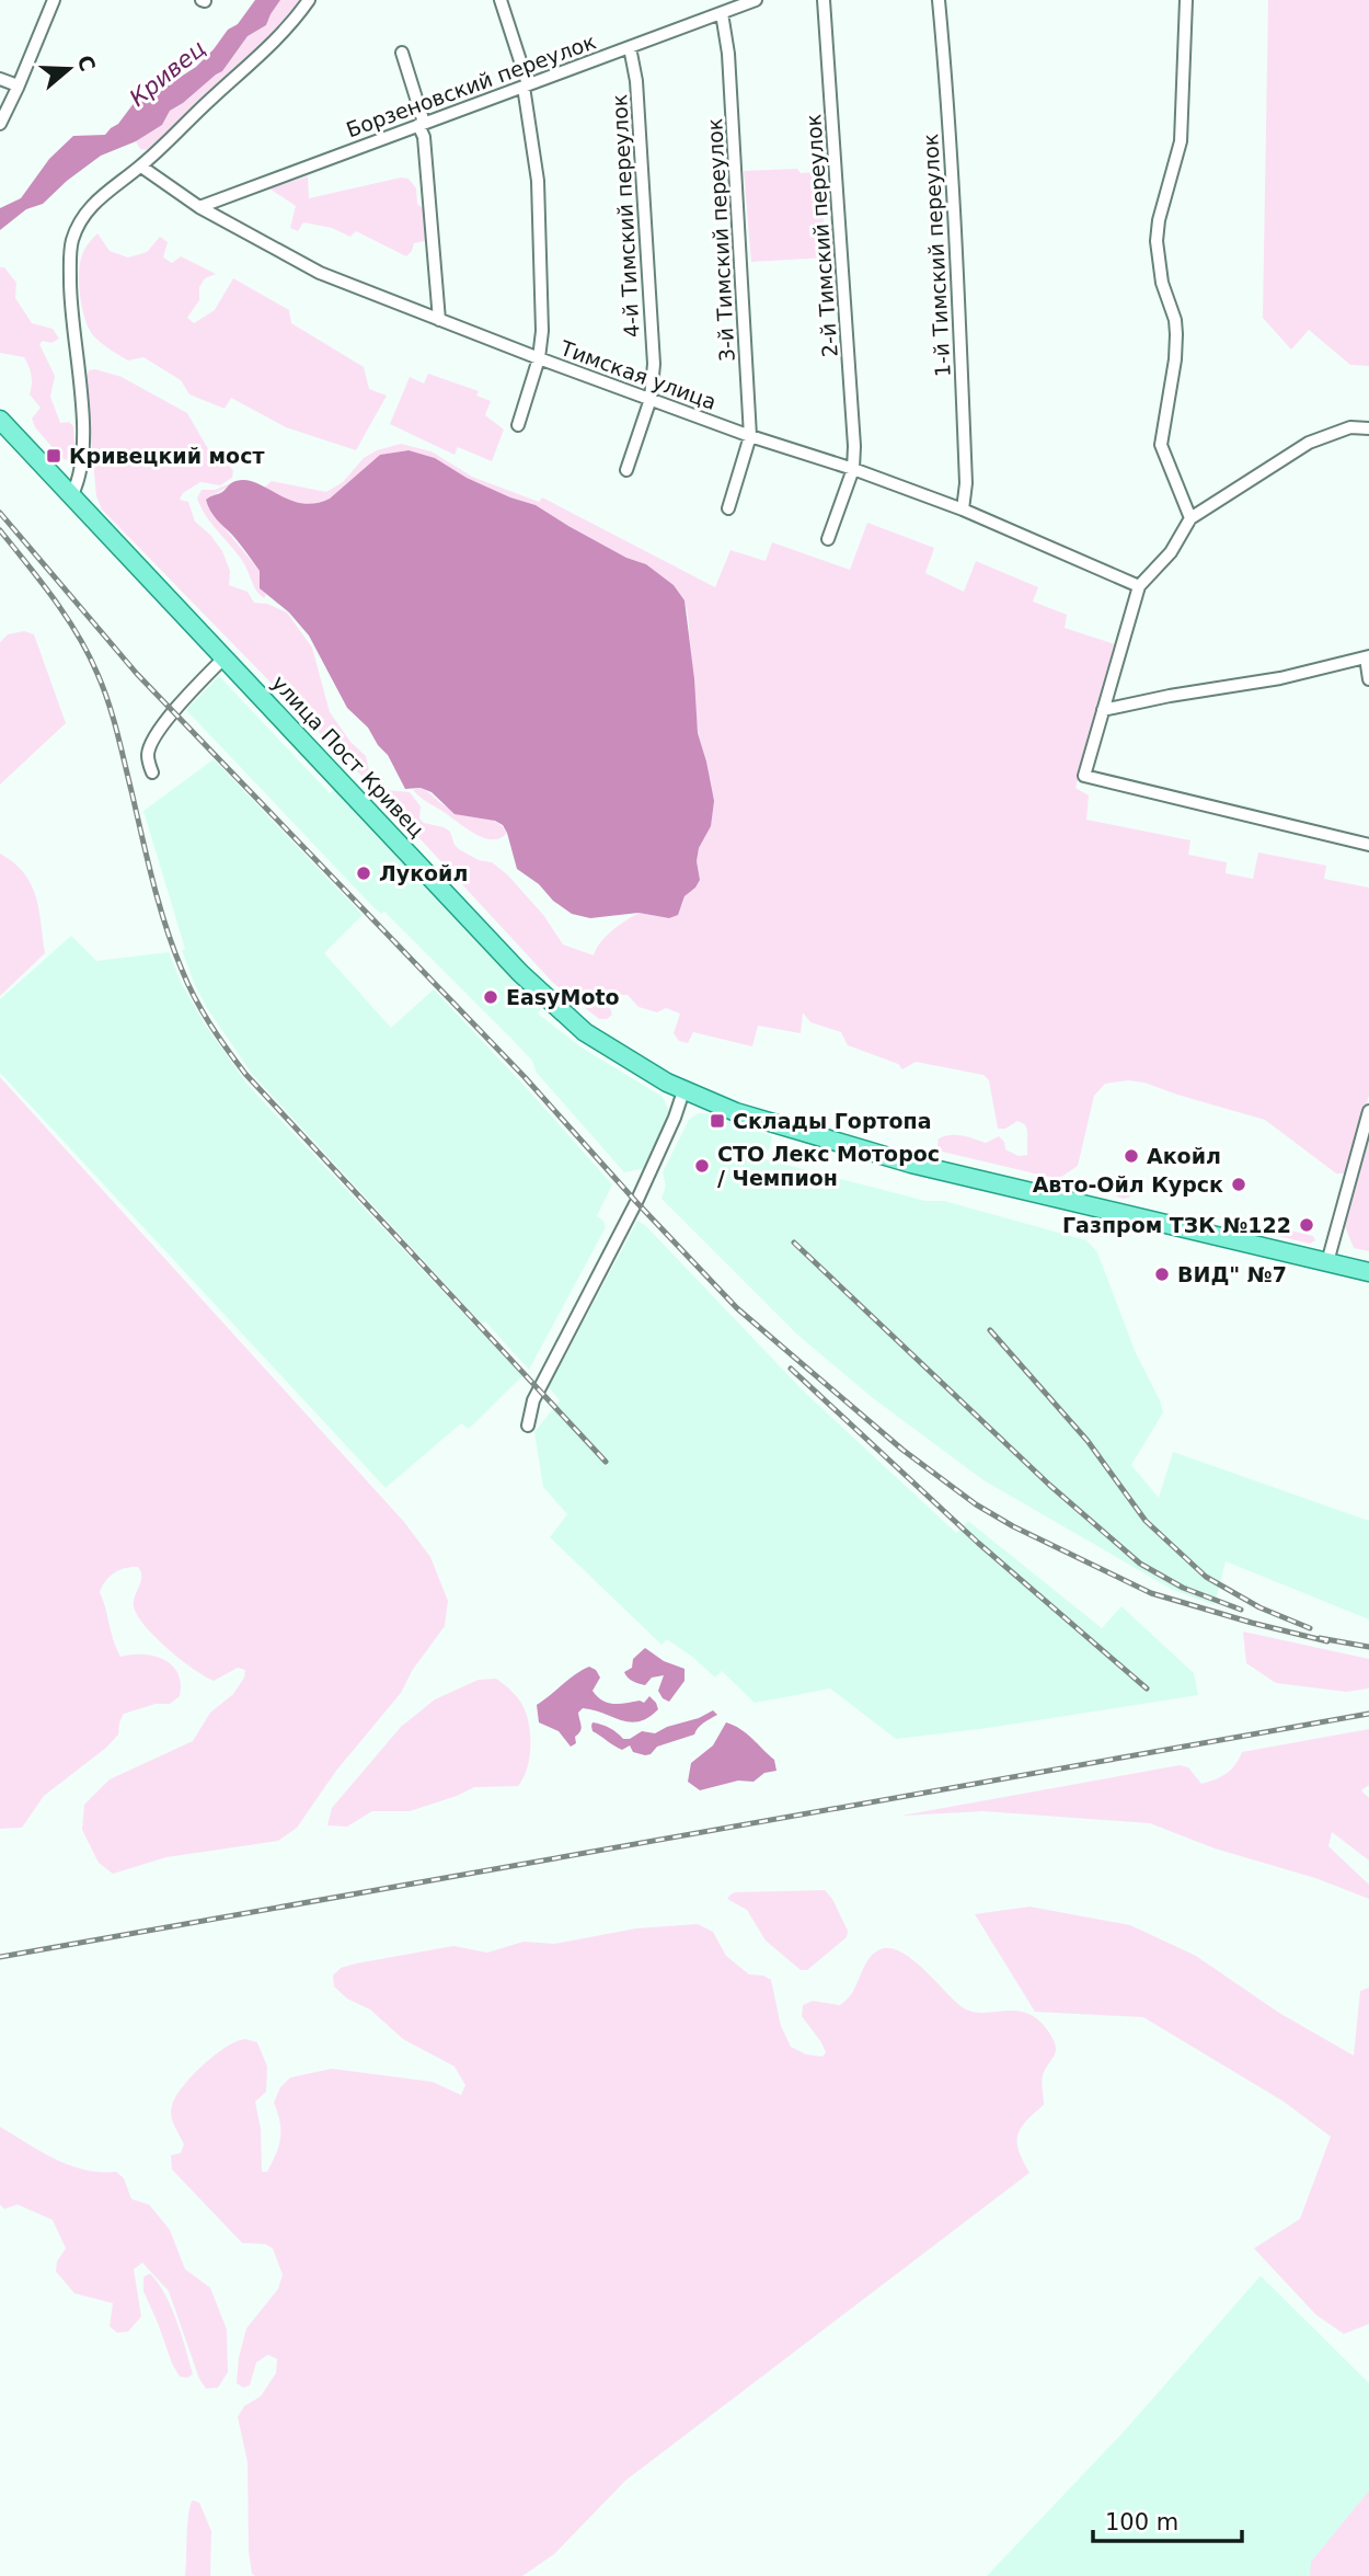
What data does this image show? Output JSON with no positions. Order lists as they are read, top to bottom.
{
  "streets": {
    "main road": ["улица Пост Кривец"],
    "street": [
      "Борзеновский переулок",
      "4-й Тимский переулок",
      "2-й Тимский переулок",
      "3-й Тимский переулок",
      "1-й Тимский переулок",
      "Тимская улица"
    ]
  },
  "crossings": [
    ["Борзеновский переулок", "4-й Тимский переулок"],
    ["Борзеновский переулок", "3-й Тимский переулок"],
    ["Борзеновский переулок", "Тимская улица"],
    ["4-й Тимский переулок", "Тимская улица"],
    ["2-й Тимский переулок", "Тимская улица"],
    ["3-й Тимский переулок", "Тимская улица"],
    ["1-й Тимский переулок", "Тимская улица"]
  ],
  "water": ["Кривец"],
  "places": {
    "transit": ["Кривецкий мост", "Склады Гортопа"],
    "other": [
      "Лукойл",
      "EasyMoto",
      "Акойл",
      "СТО Лекс Моторос / Чемпион",
      "Авто-Ойл Курск",
      "Газпром ТЗК №122",
      "ВИД\" №7"
    ]
  },
  "scale_bar": "100 m",
  "north": "right"
}
